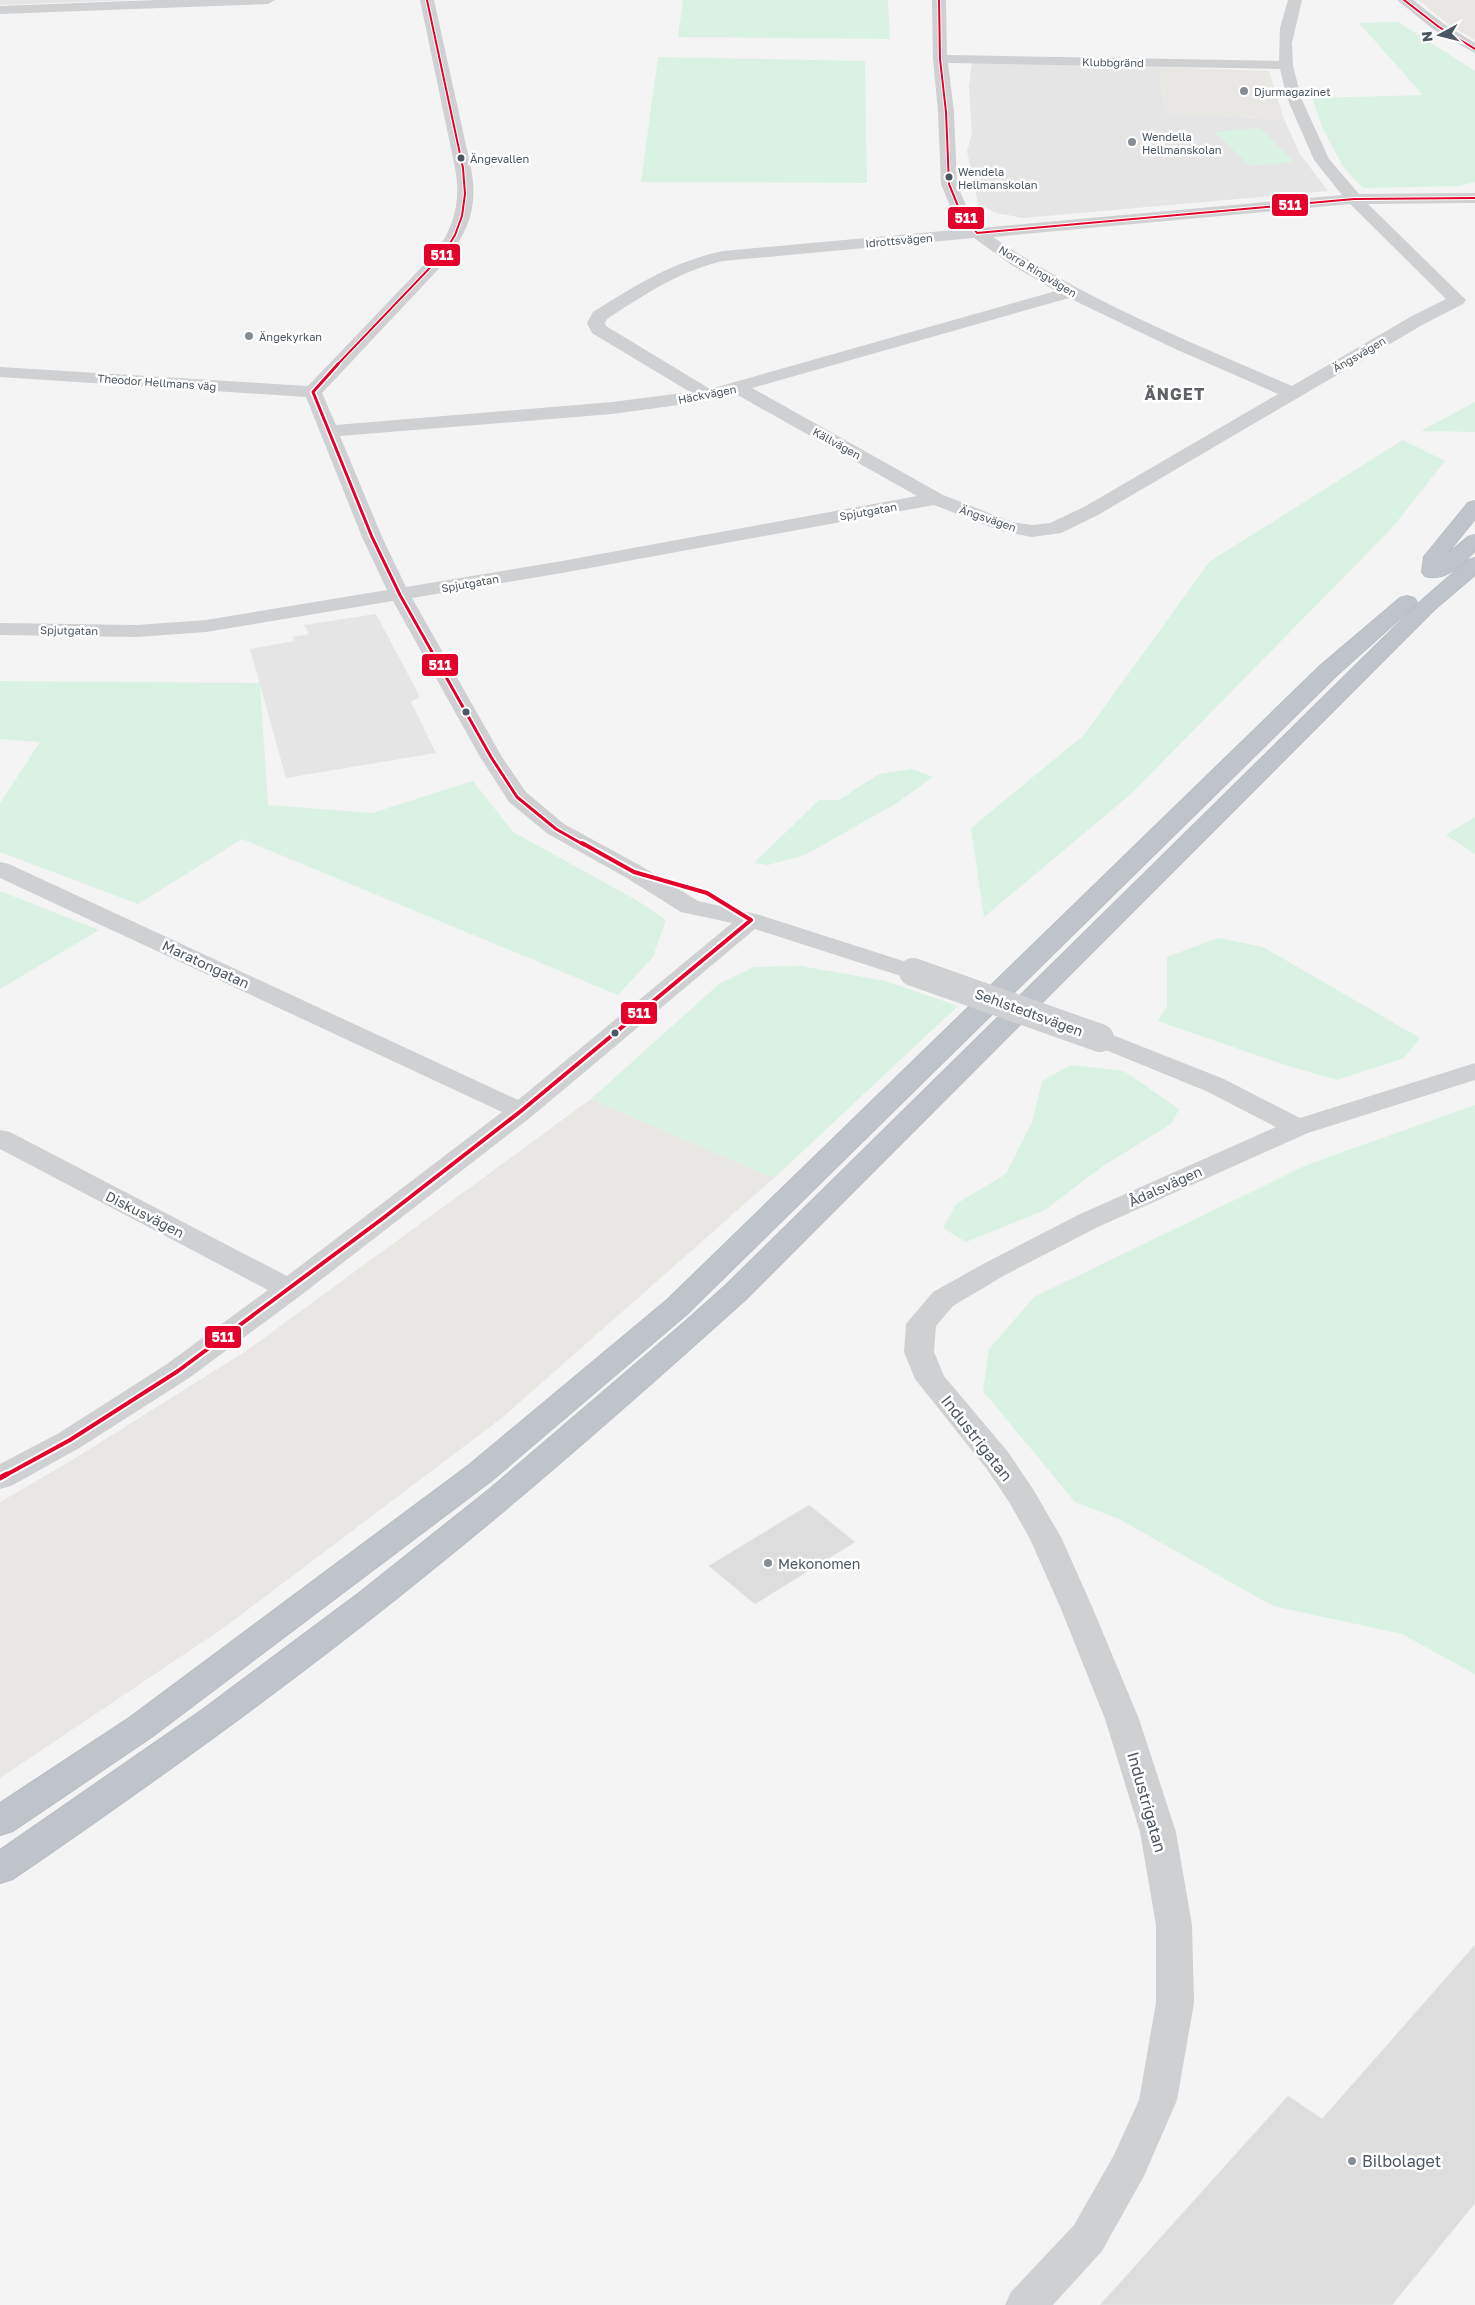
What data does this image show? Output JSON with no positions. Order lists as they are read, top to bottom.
{
  "streets": {
    "street": [
      "Klubbgränd",
      "Idrottsvägen",
      "Norra Ringvägen",
      "Ängsvägen",
      "Theodor Hellmans väg",
      "Häckvägen",
      "Källvägen",
      "Spjutgatan",
      "Maratongatan",
      "Sehlstedtsvägen",
      "Ådalsvägen",
      "Diskusvägen",
      "Industrigatan"
    ]
  },
  "crossings": [
    ["Klubbgränd", "Norra Ringvägen"],
    ["Klubbgränd", "Ängsvägen"],
    ["Idrottsvägen", "Norra Ringvägen"],
    ["Idrottsvägen", "Ängsvägen"],
    ["Idrottsvägen", "Häckvägen"],
    ["Norra Ringvägen", "Ängsvägen"],
    ["Norra Ringvägen", "Häckvägen"],
    ["Ängsvägen", "Källvägen"],
    ["Ängsvägen", "Spjutgatan"],
    ["Theodor Hellmans väg", "Sehlstedtsvägen"],
    ["Häckvägen", "Källvägen"],
    ["Häckvägen", "Sehlstedtsvägen"],
    ["Källvägen", "Spjutgatan"],
    ["Spjutgatan", "Sehlstedtsvägen"],
    ["Sehlstedtsvägen", "Ådalsvägen"],
    ["Ådalsvägen", "Industrigatan"]
  ],
  "districts": ["ÄNGET"],
  "places": [
    "Djurmagazinet",
    "Wendella Hellmanskolan",
    "Ängevallen",
    "Wendela Hellmanskolan",
    "Ängekyrkan",
    "Mekonomen",
    "Bilbolaget"
  ],
  "lines": ["transit line 511"],
  "north": "left"
}
